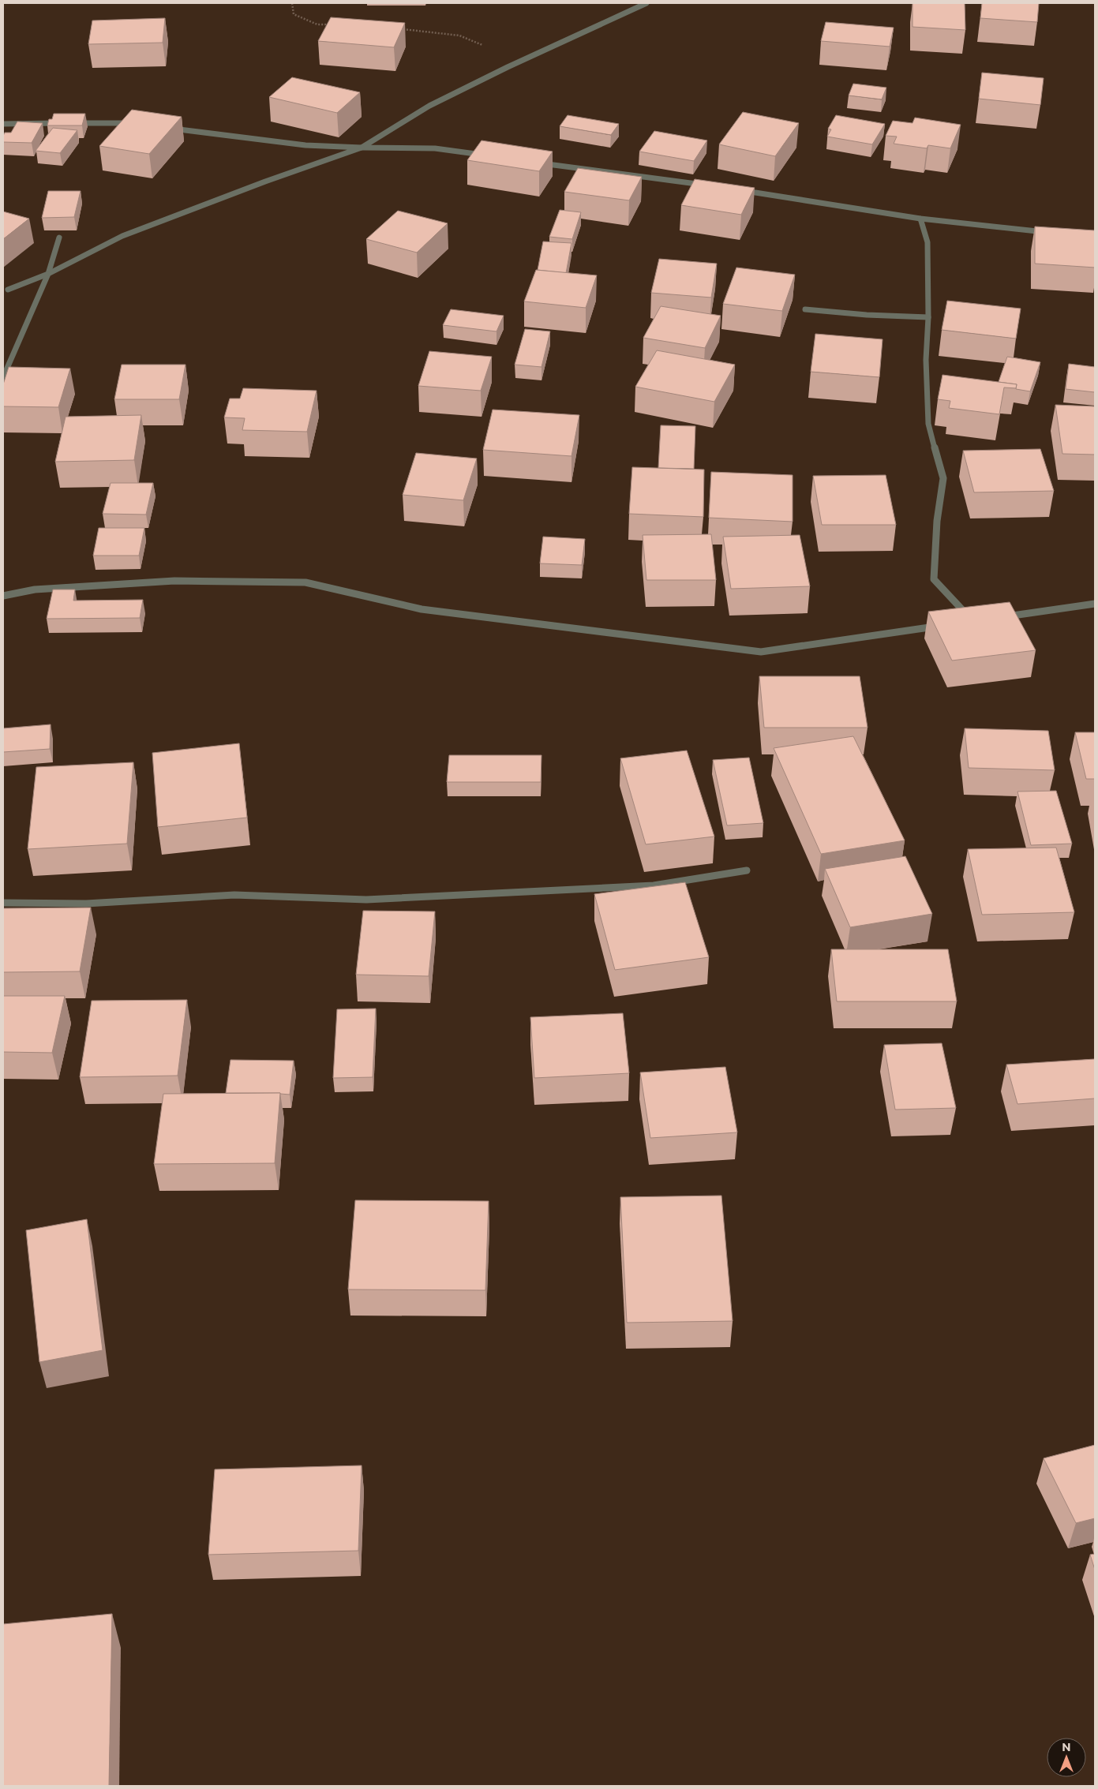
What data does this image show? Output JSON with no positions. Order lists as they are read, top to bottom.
{
  "north": "top"
}
